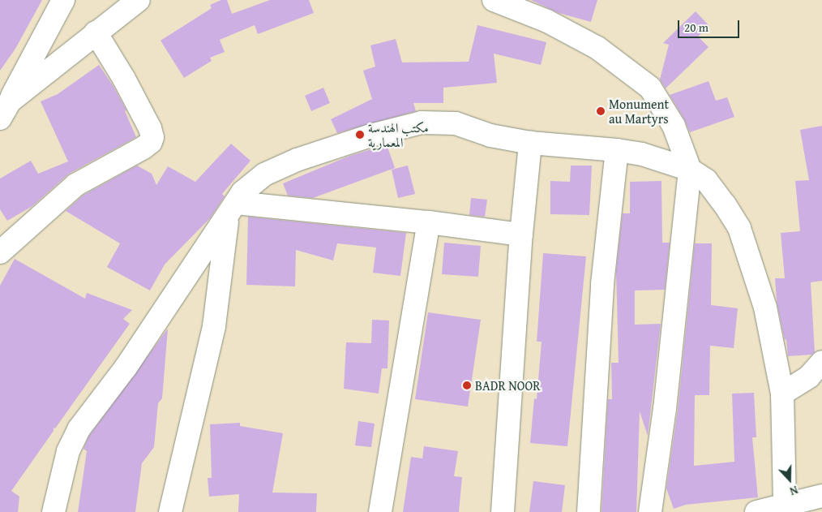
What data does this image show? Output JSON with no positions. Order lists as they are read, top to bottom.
{
  "places": ["Monument au Martyrs", "مكتب الهندسة المعمارية", "BADR NOOR"],
  "scale_bar": "20 m",
  "north": "bottom"
}
